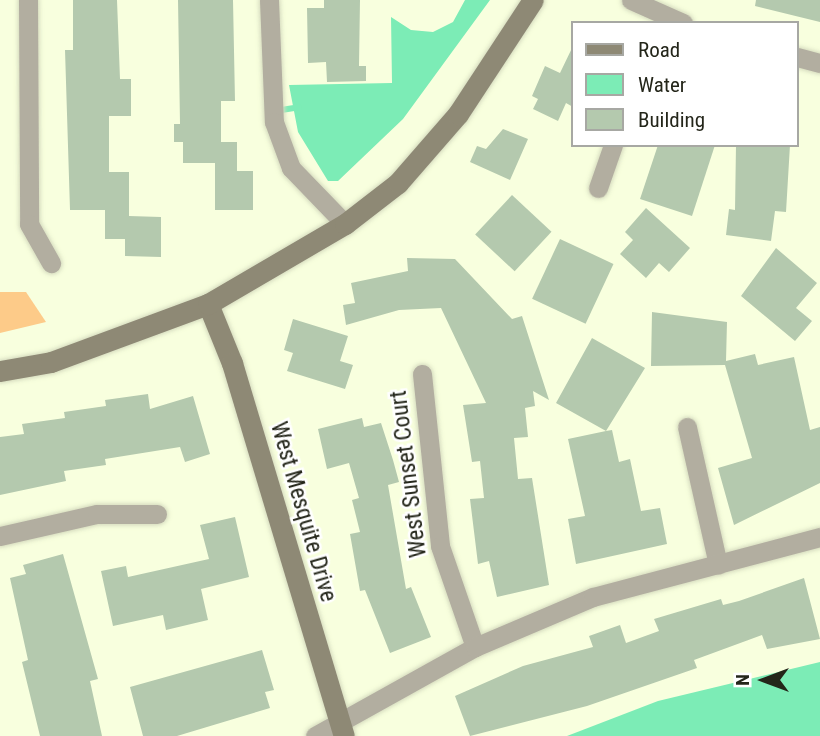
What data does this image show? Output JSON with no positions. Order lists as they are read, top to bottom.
{
  "streets": {
    "street": ["West Sunset Court", "West Mesquite Drive"]
  },
  "legend": ["Road", "Water", "Building"],
  "north": "left"
}
